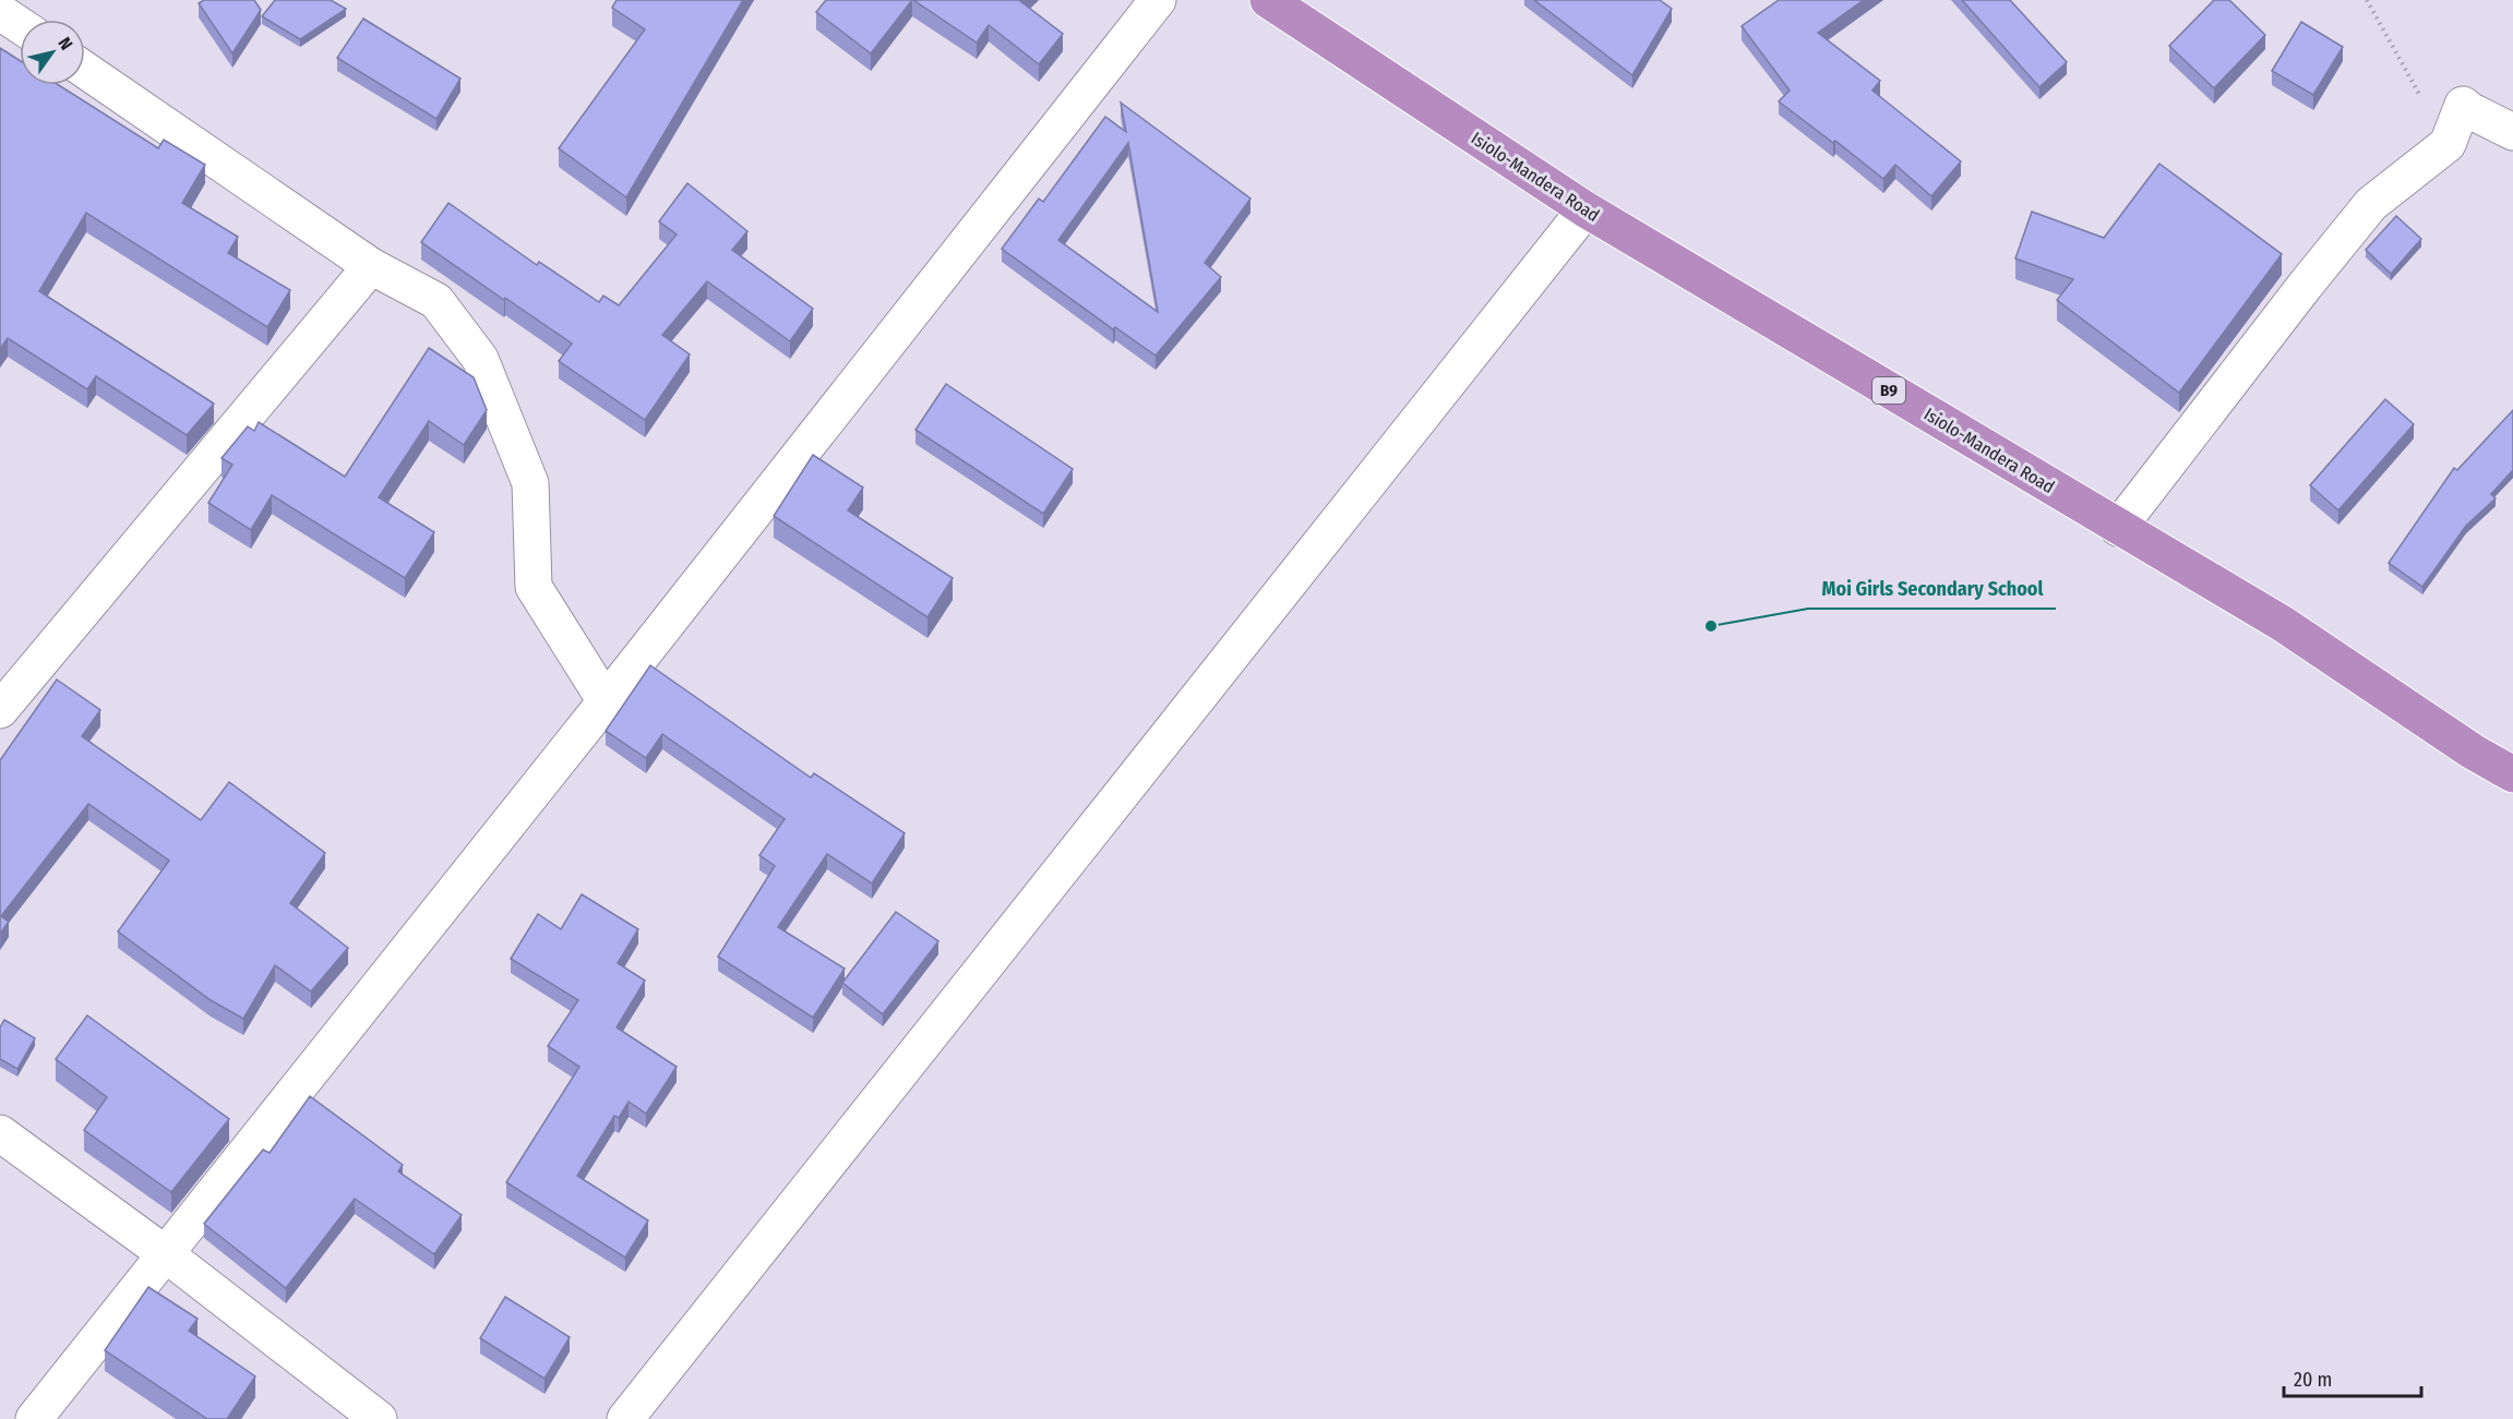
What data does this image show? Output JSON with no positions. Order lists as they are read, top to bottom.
{
  "streets": {
    "highway": ["Isiolo-Mandera Road", "B9"]
  },
  "places": ["Moi Girls Secondary School"],
  "scale_bar": "20 m",
  "north": "top right"
}
